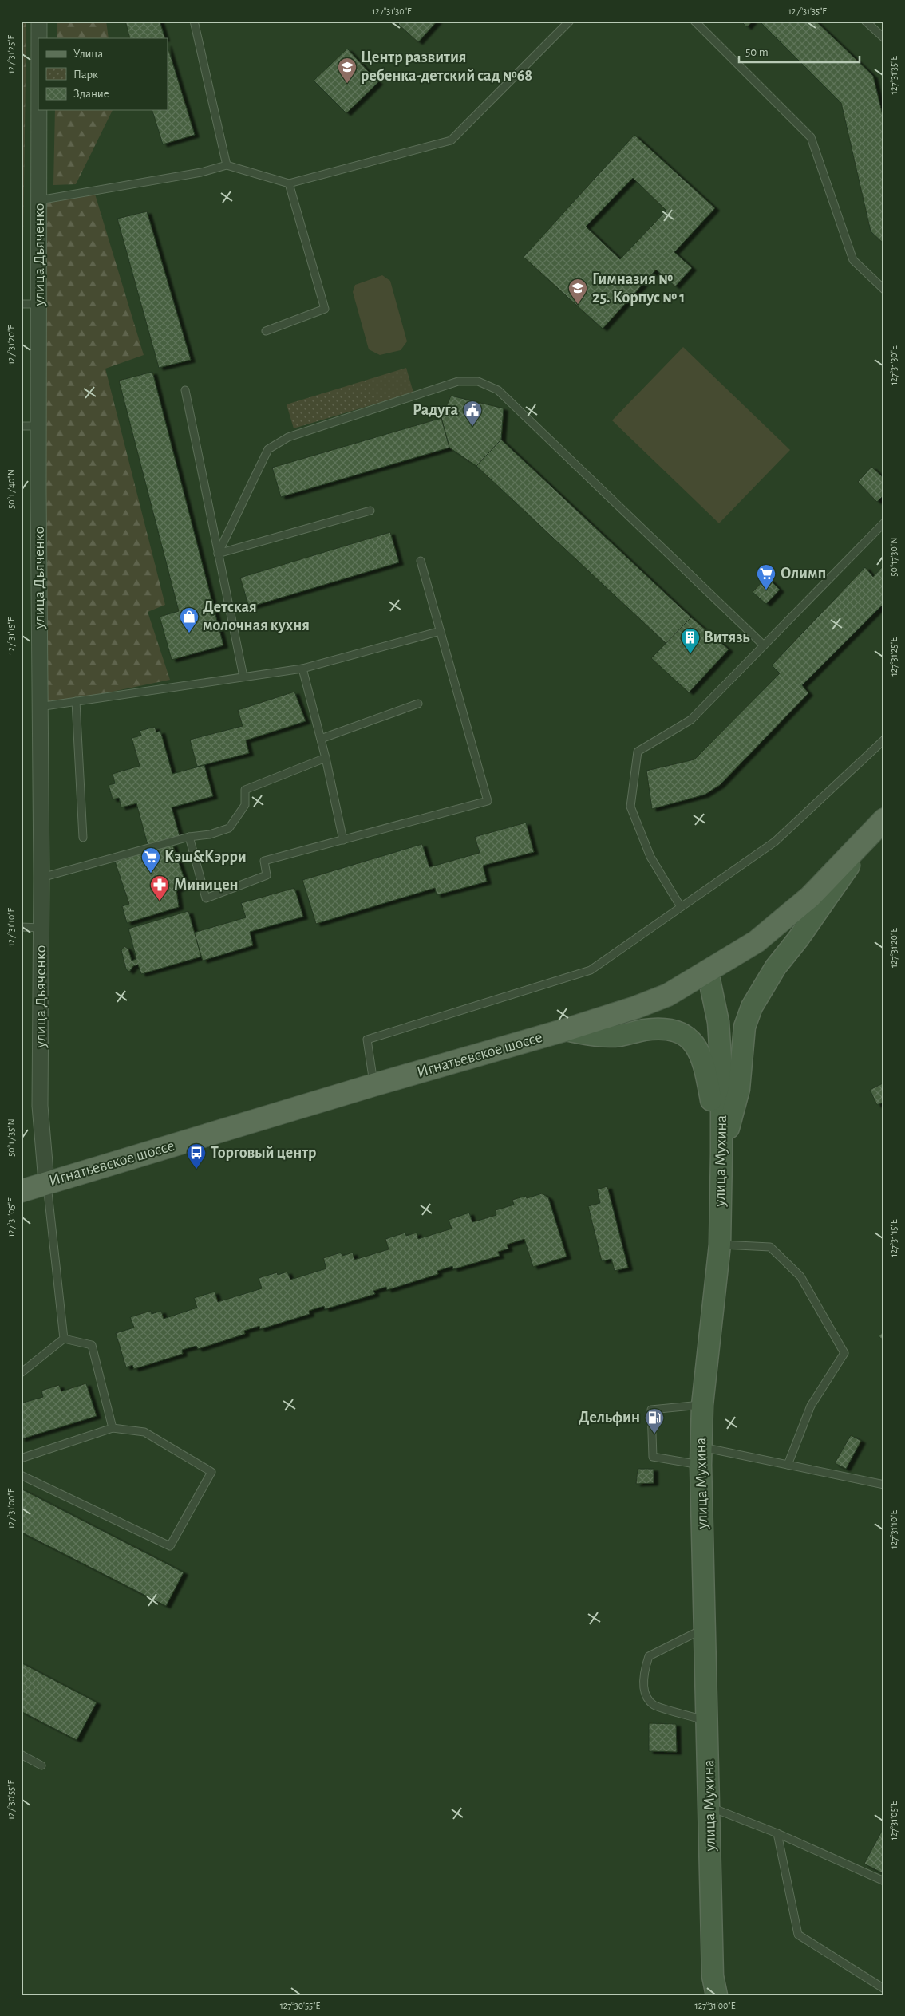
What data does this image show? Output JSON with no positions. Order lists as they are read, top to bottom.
{
  "streets": {
    "main road": ["Игнатьевское шоссе", "улица Мухина"],
    "street": ["улица Дьяченко"]
  },
  "crossings": [
    ["улица Дьяченко", "Игнатьевское шоссе"],
    ["Игнатьевское шоссе", "улица Мухина"]
  ],
  "places": {
    "school or university": ["Центр развития ребенка-детский сад №68", "Гимназия № 25. Корпус № 1"],
    "public building": ["Радуга"],
    "supermarket": ["Олимп", "Кэш&Кэрри"],
    "shop": ["Детская молочная кухня"],
    "building": ["Витязь"],
    "pharmacy": ["Миницен"],
    "bus stop": ["Торговый центр"],
    "fuel station": ["Дельфин"]
  },
  "legend": ["Улица", "Парк", "Здание"],
  "scale_bar": "50 m",
  "coordinates": [
    "127°31'30\"E",
    "127°31'35\"E",
    "127°31'25\"E",
    "127°31'20\"E",
    "50°17'40\"N",
    "50°17'30\"N",
    "127°31'15\"E",
    "127°31'10\"E",
    "50°17'35\"N",
    "127°31'05\"E",
    "127°31'00\"E",
    "127°30'55\"E"
  ]
}
